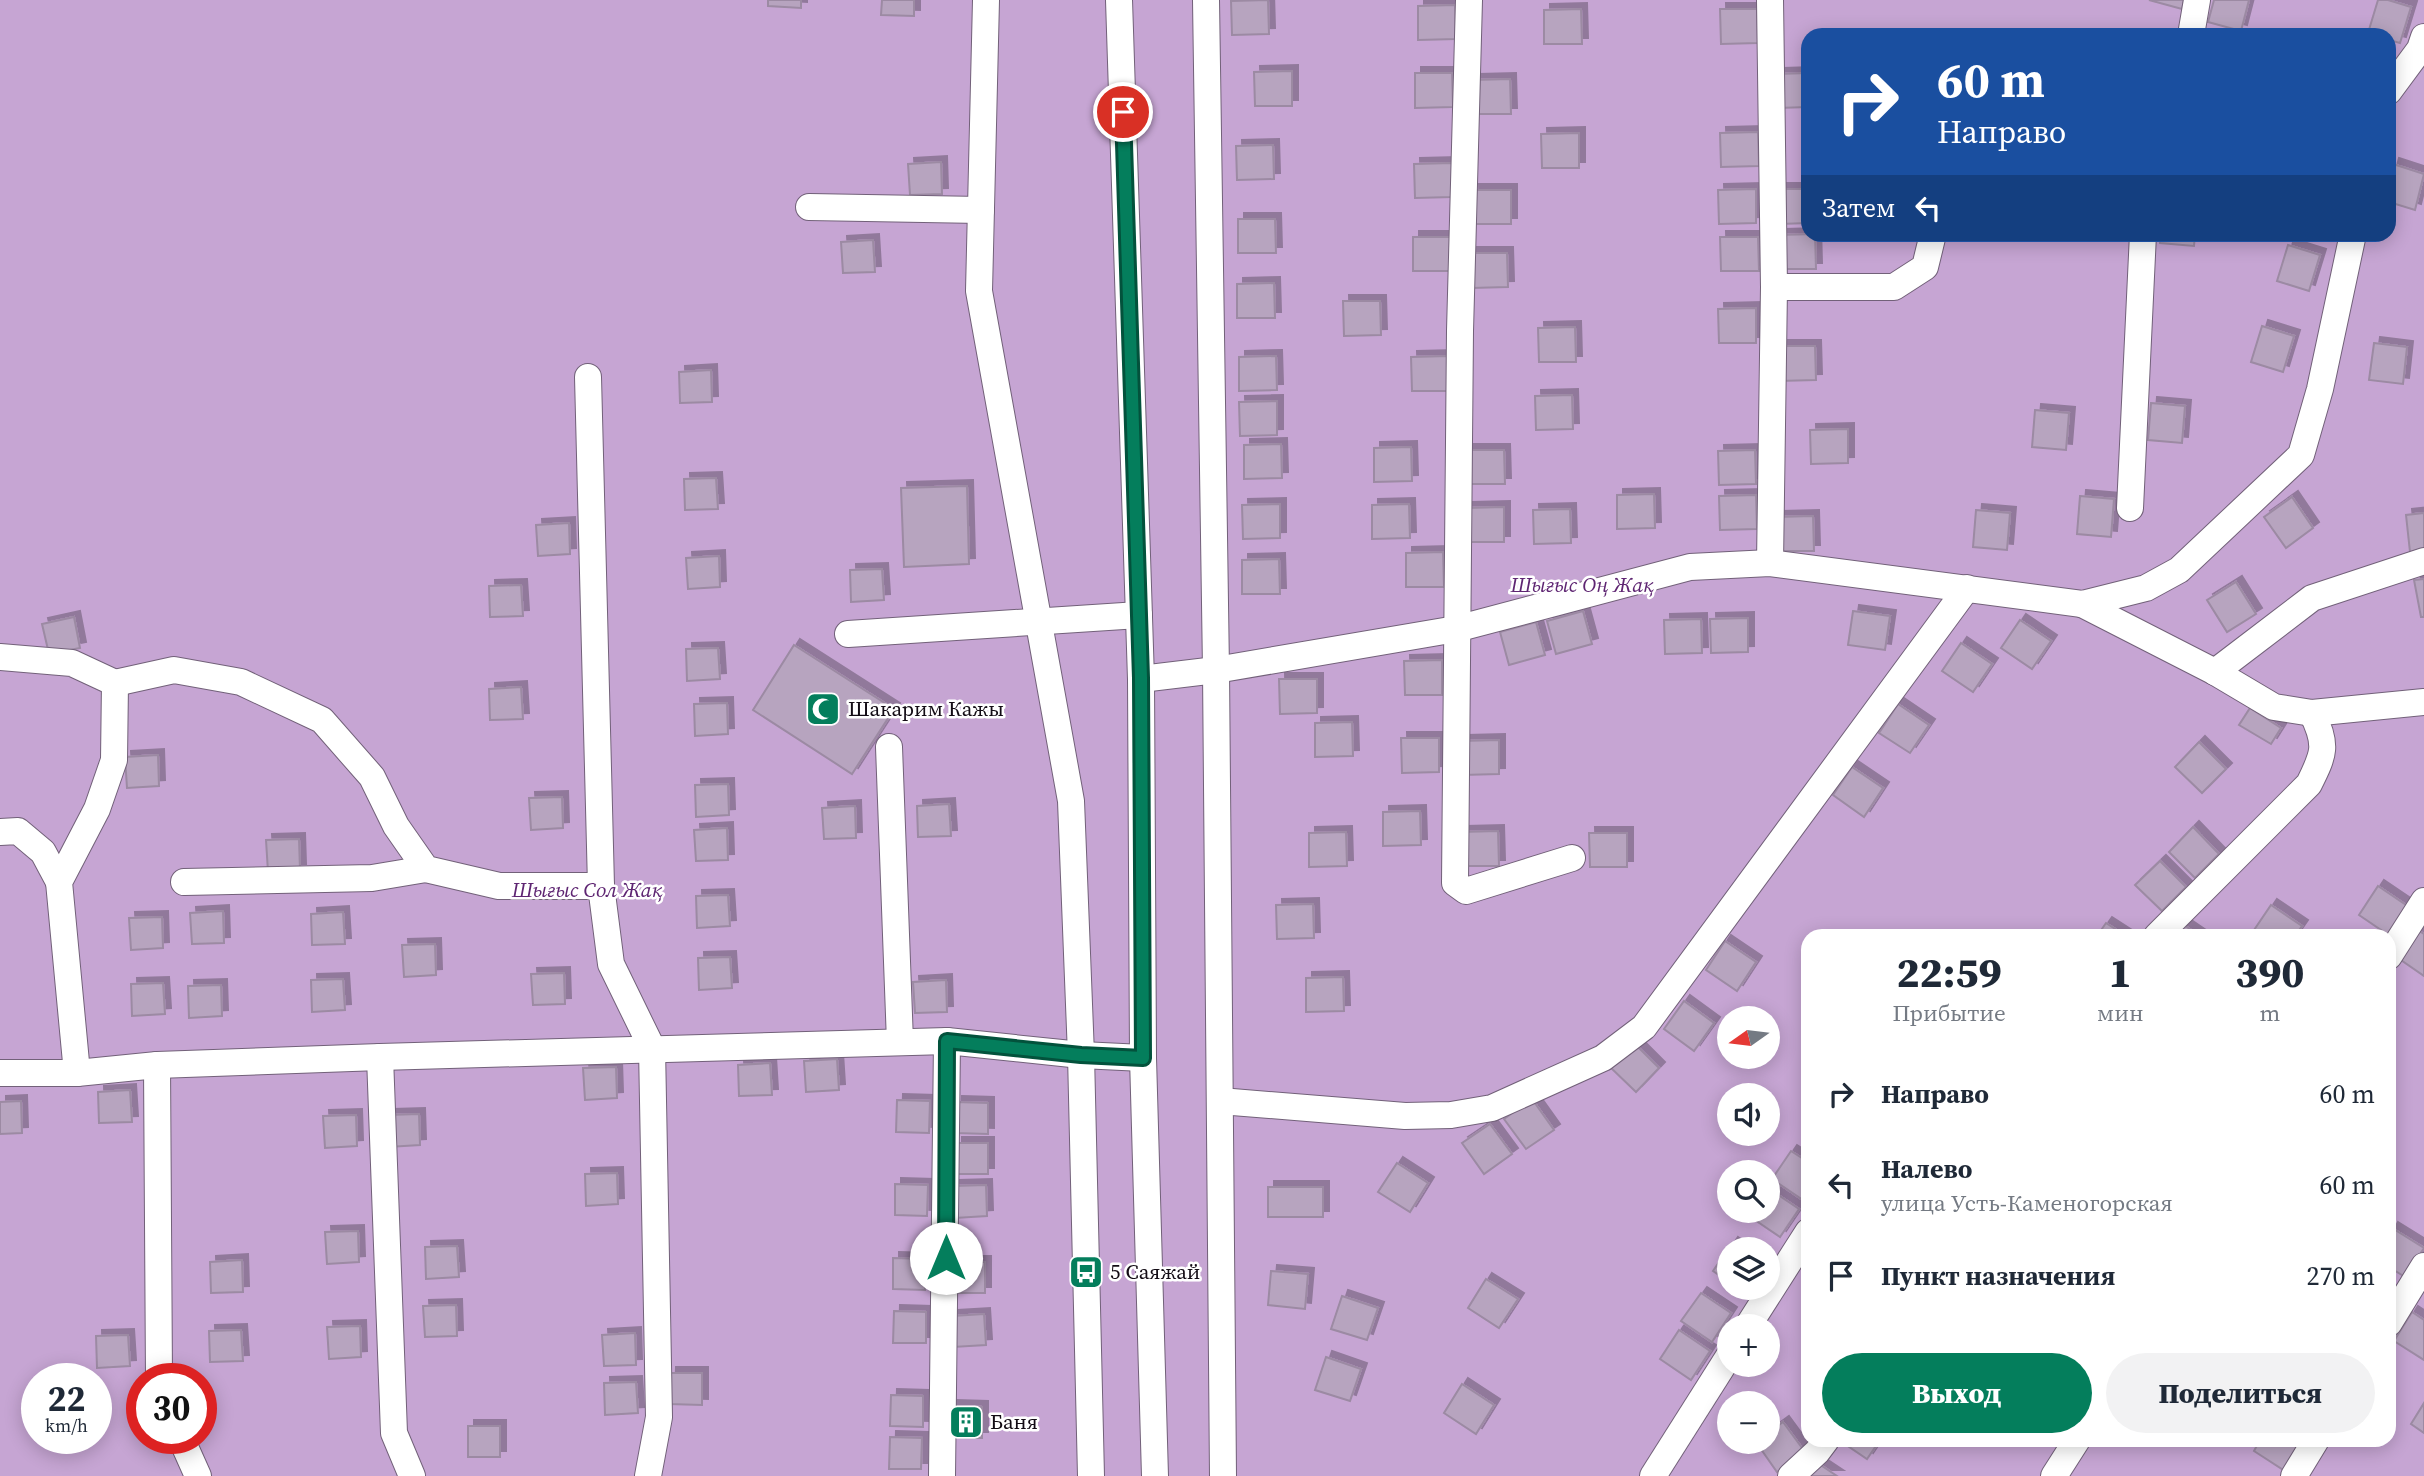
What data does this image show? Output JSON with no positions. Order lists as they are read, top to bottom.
{
  "parks": ["Шығыс Оң Жақ", "Шығыс Сол Жақ"],
  "places": {
    "mosque": ["Шакарим Кажы"],
    "bus stop": ["5 Саяжай"],
    "building": ["Баня"]
  },
  "north": "left",
  "page": {
    "turn": ["60 m", "Направо"],
    "then": "Затем",
    "eta": [
      "22:59",
      "Прибытие",
      "1",
      "мин",
      "390",
      "m"
    ],
    "map_buttons": ["+", "−"],
    "list": [
      {
        "name": "Направо",
        "value": "60 m"
      },
      {
        "name": "Налево",
        "note": "улица Усть-Каменогорская",
        "value": "60 m"
      },
      {
        "name": "Пункт назначения",
        "value": "270 m"
      }
    ],
    "buttons": ["Выход", "Поделиться"],
    "speed": "22 km/h",
    "limit": "30"
  }
}
